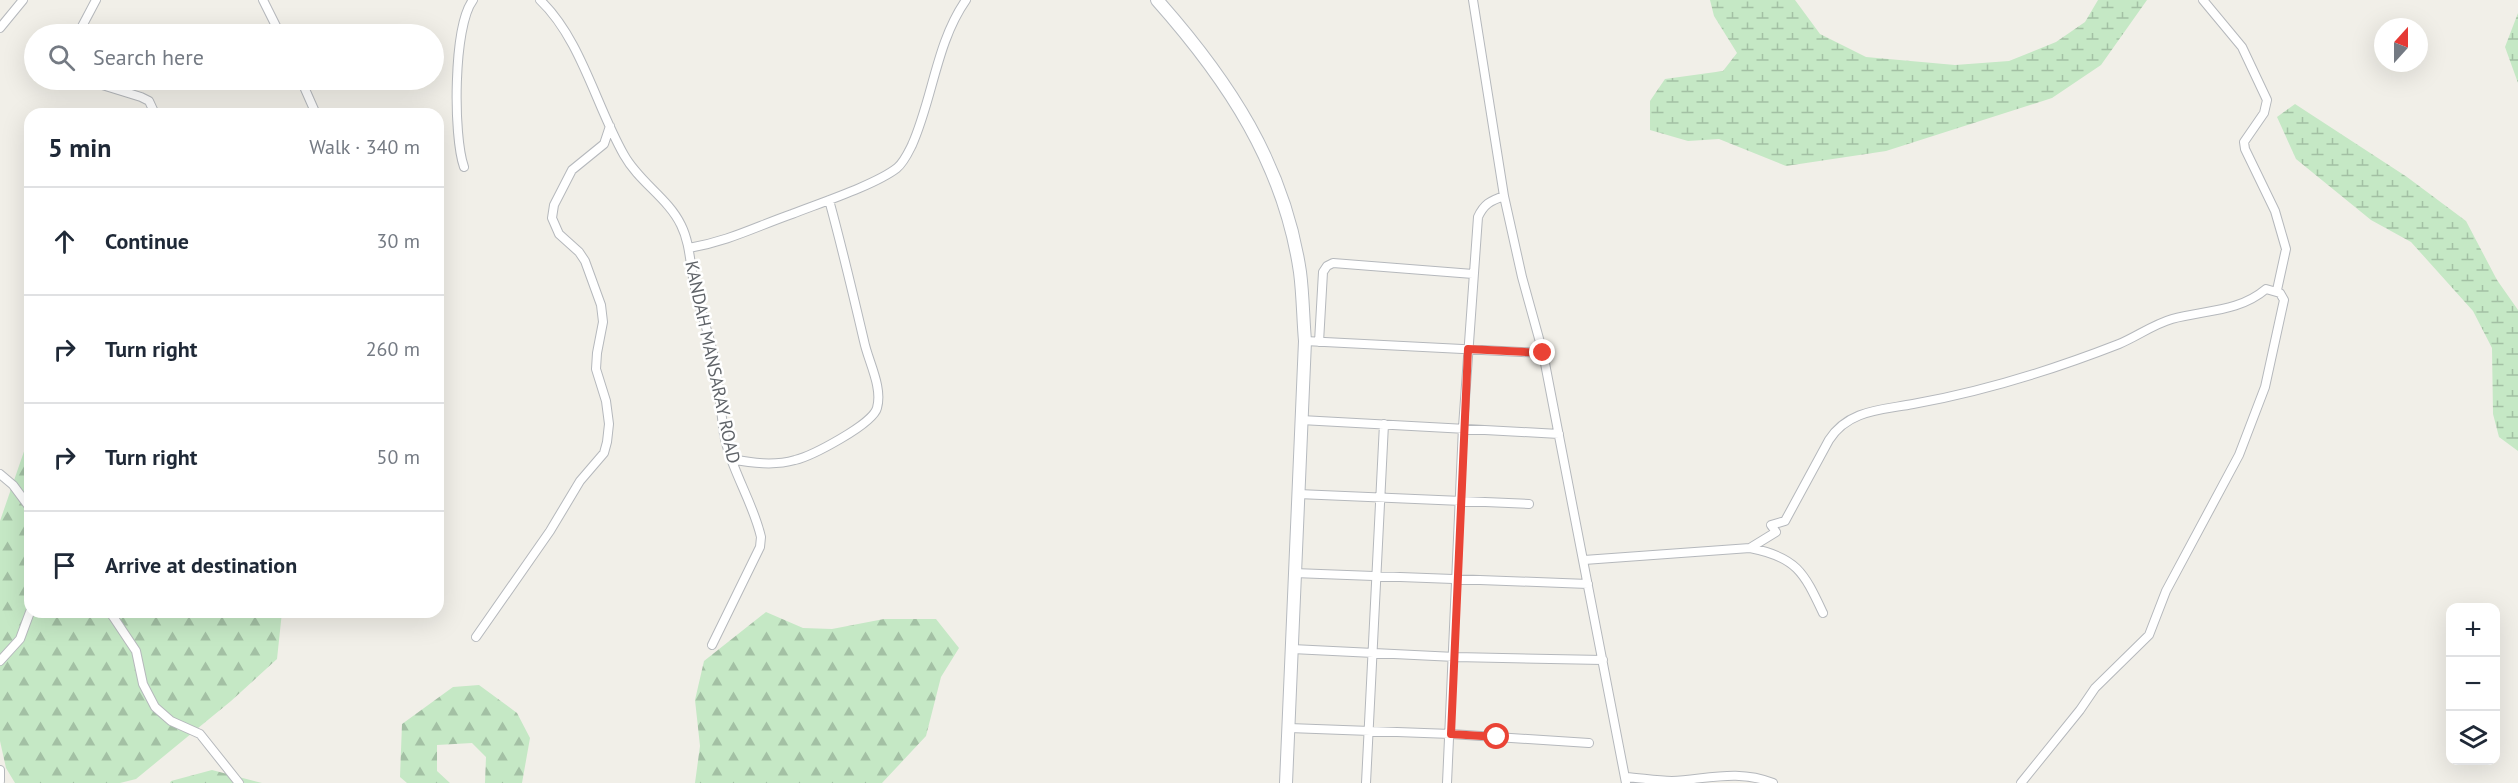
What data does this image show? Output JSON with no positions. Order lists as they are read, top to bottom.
{
  "streets": {
    "street": ["KANDAH MANSARAY ROAD"]
  },
  "north": "top",
  "page": {
    "search": "Search here",
    "heading": ["5 min", "Walk · 340 m"],
    "list": [
      ["Continue", "30 m"],
      ["Turn right", "260 m"],
      ["Turn right", "50 m"],
      "Arrive at destination"
    ],
    "map_buttons": ["+", "−"]
  }
}
